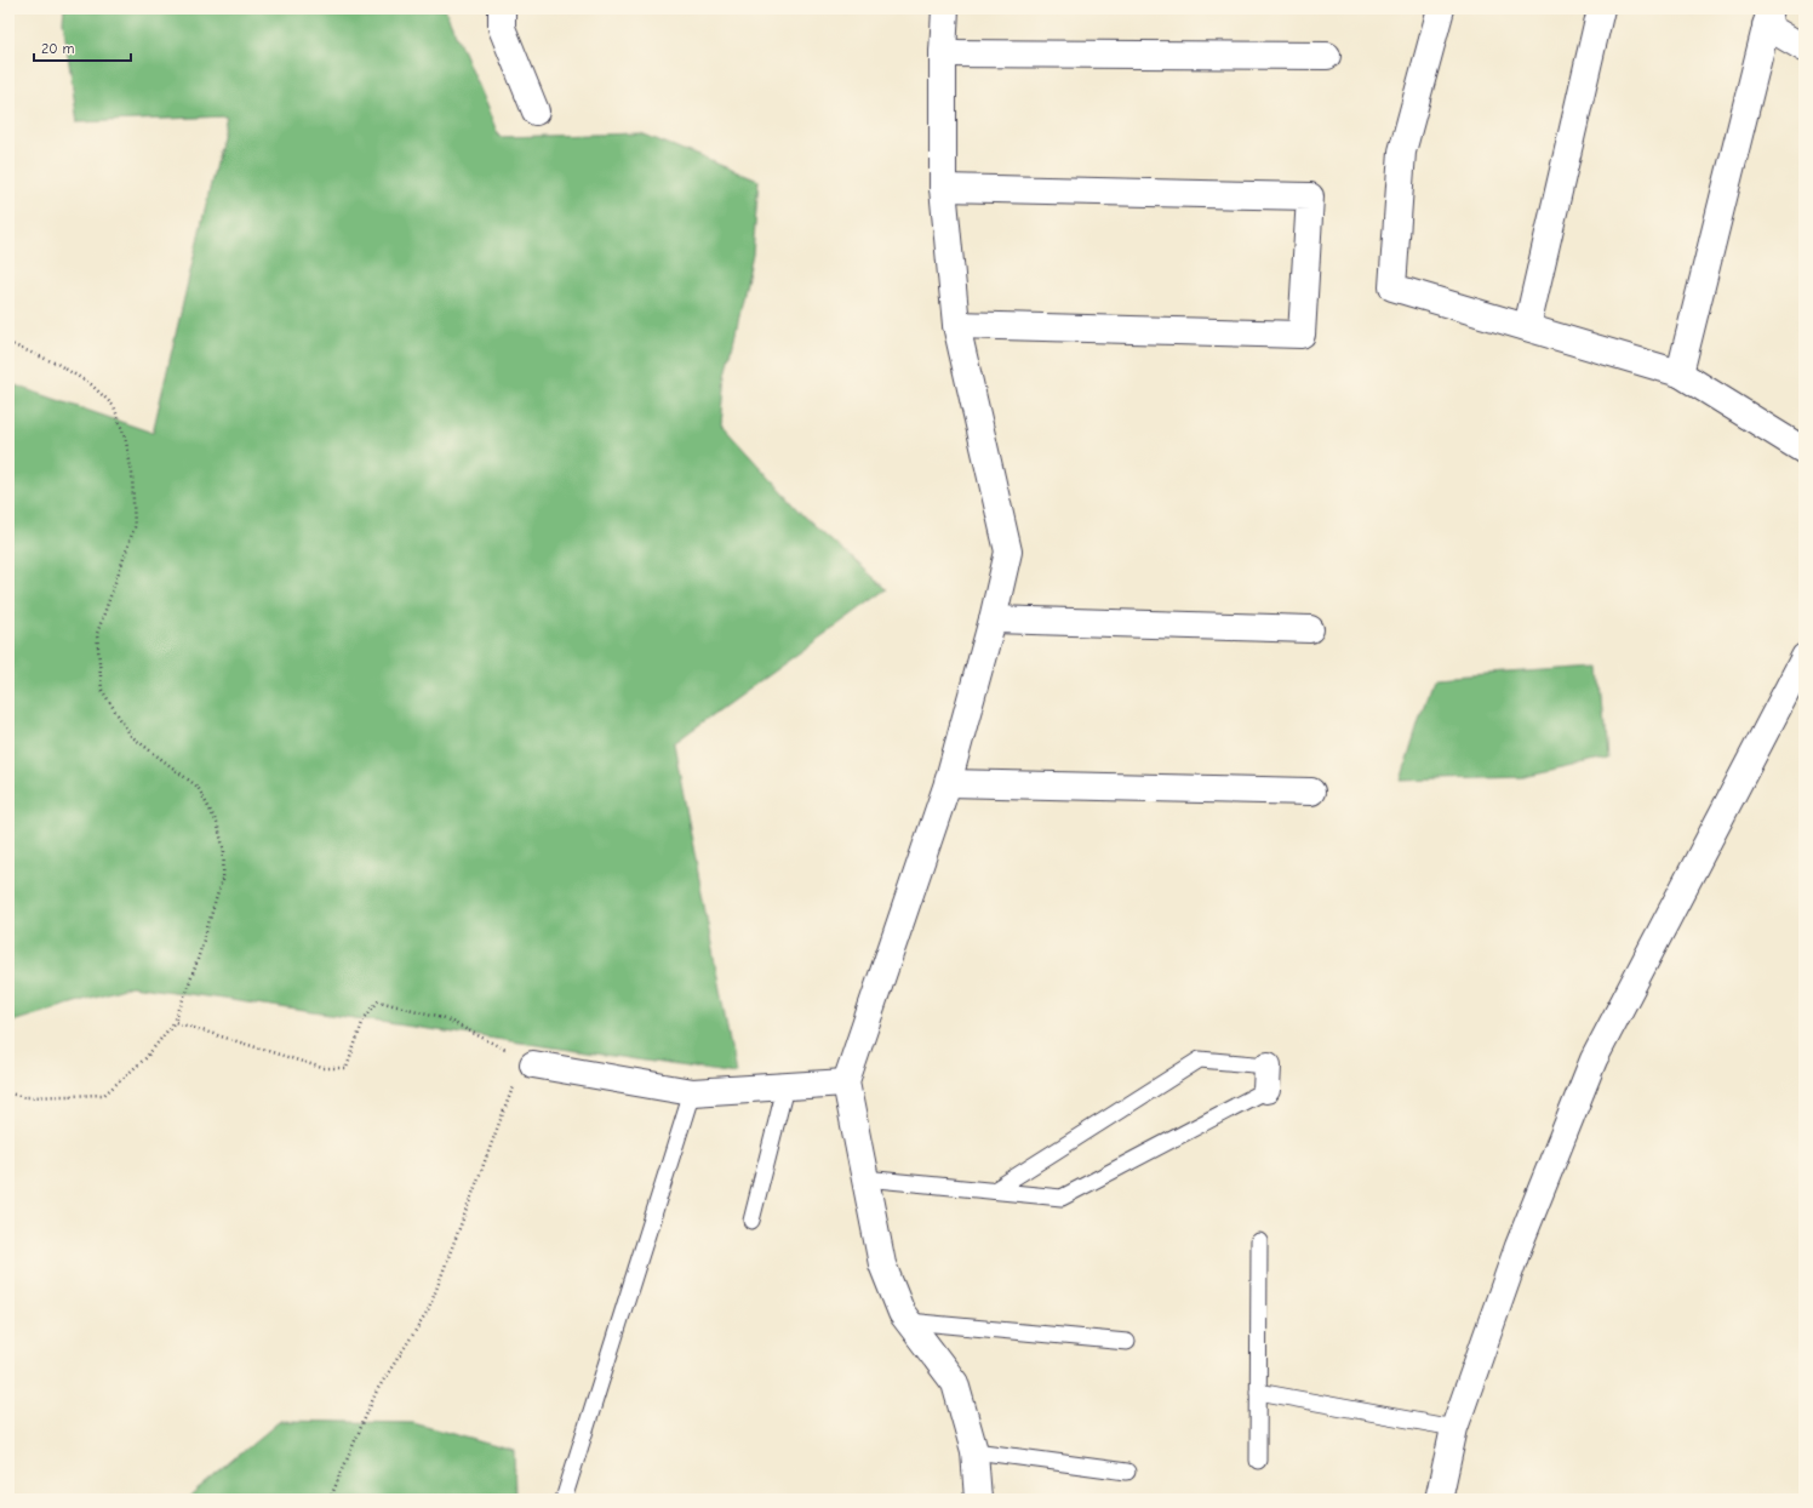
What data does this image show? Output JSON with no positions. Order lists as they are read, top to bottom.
{
  "scale_bar": "20 m"
}
